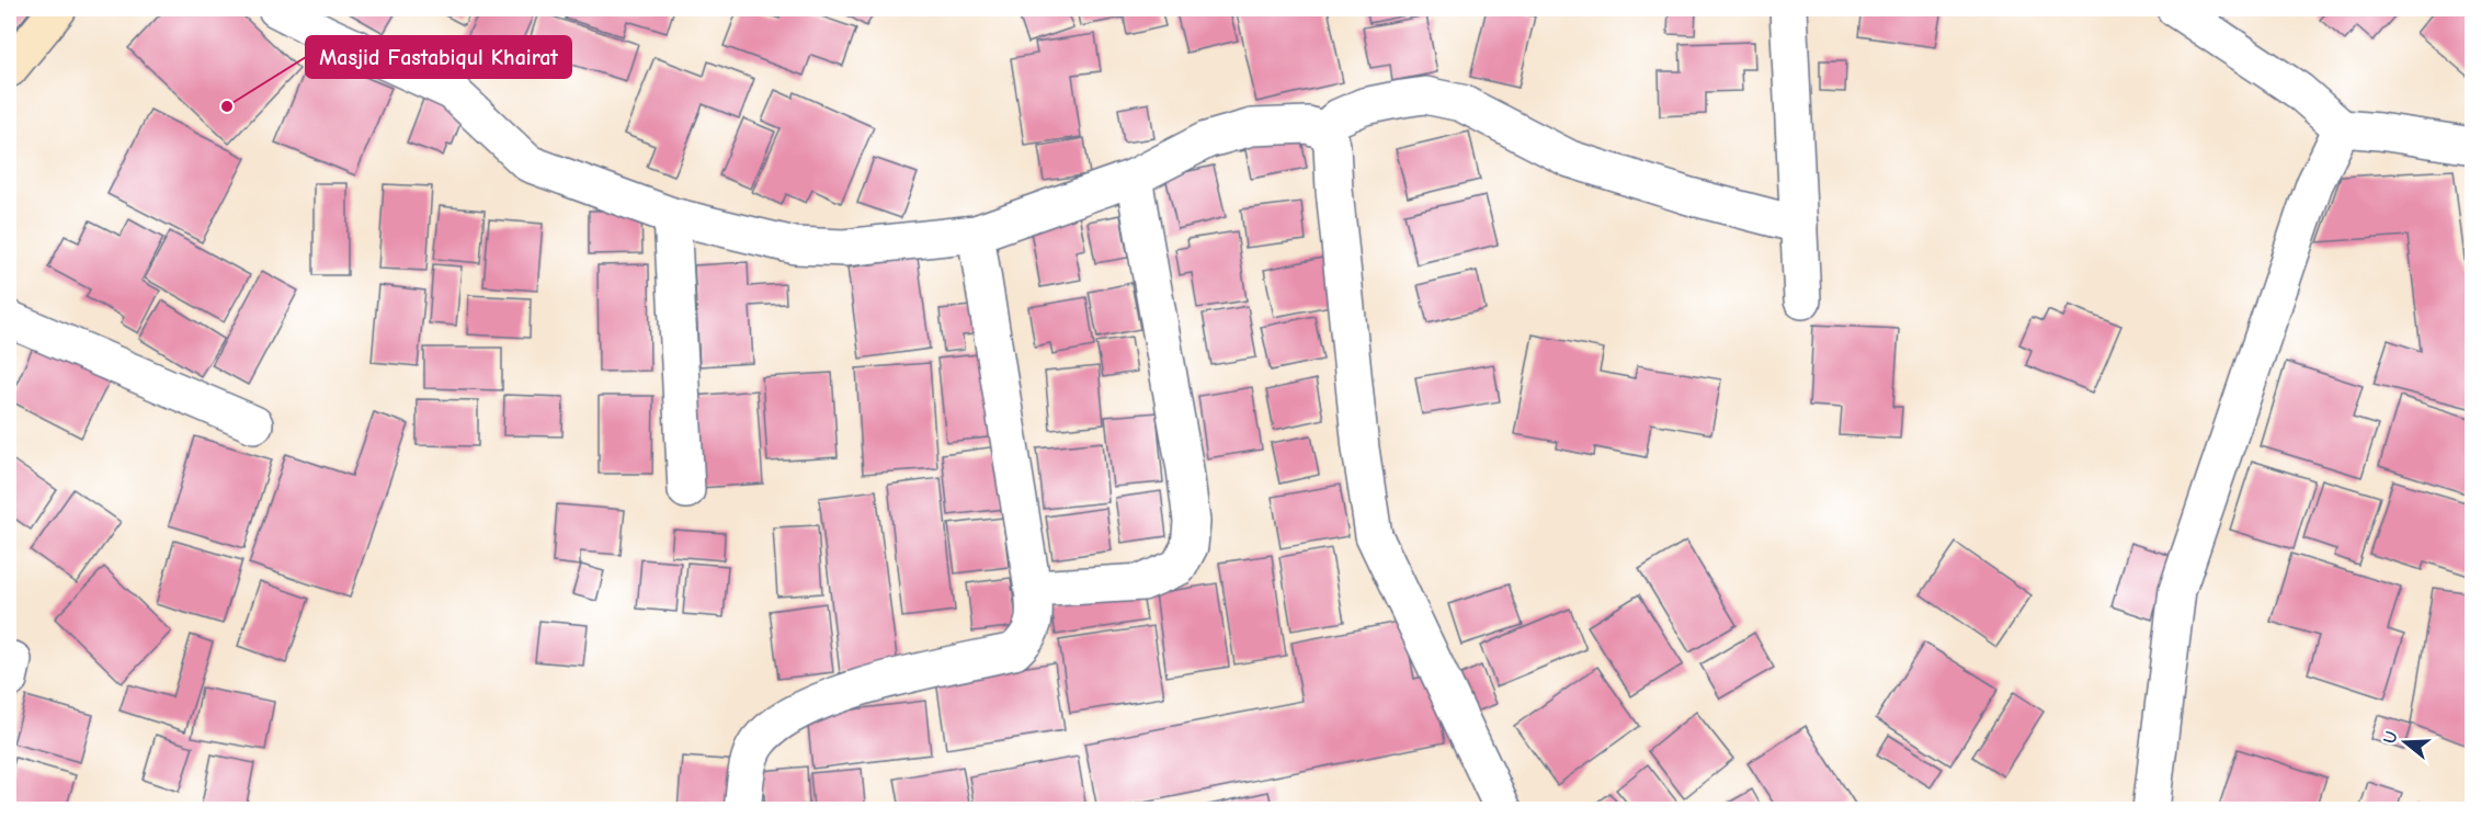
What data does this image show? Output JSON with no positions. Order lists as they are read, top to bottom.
{
  "places": ["Masjid Fastabiqul Khairat"],
  "north": "left"
}
